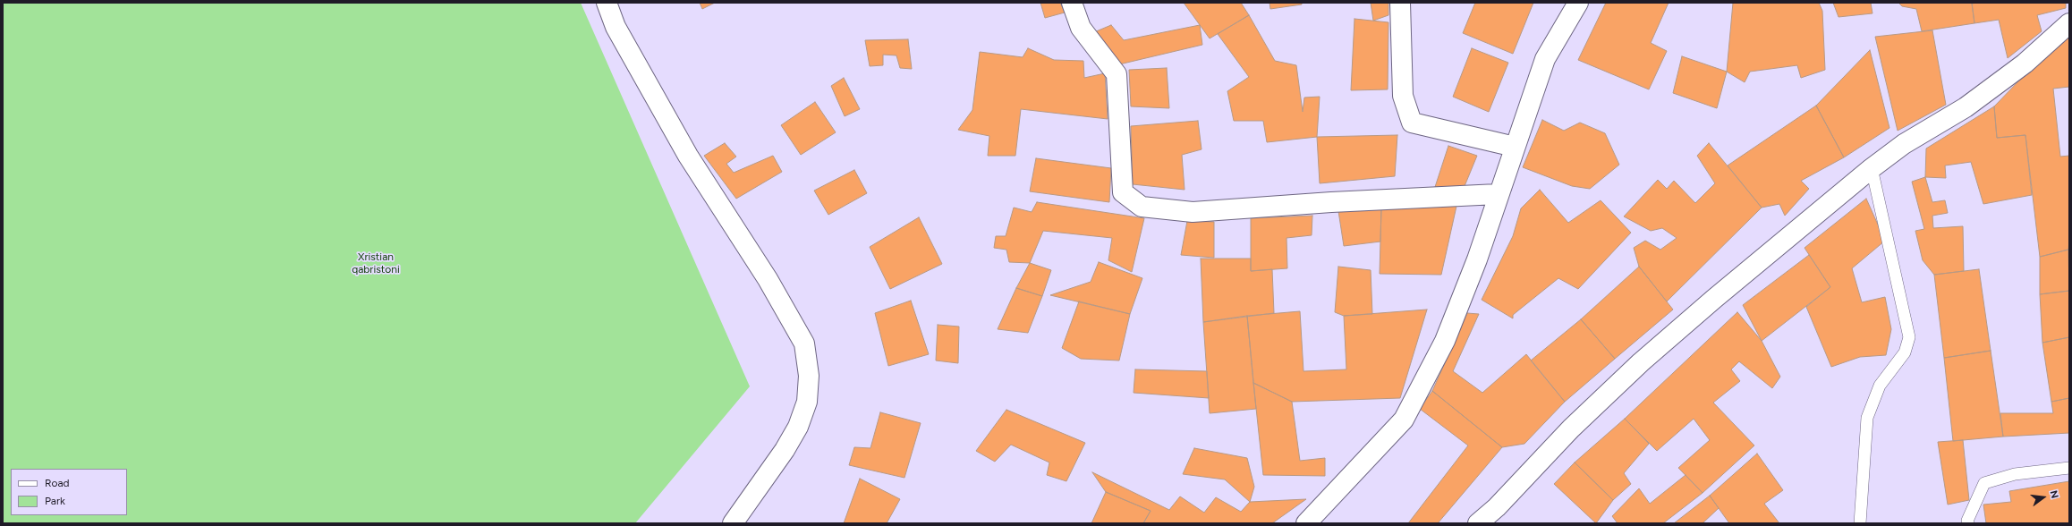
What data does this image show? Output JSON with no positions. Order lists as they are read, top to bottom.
{
  "parks": ["Xristian qabristoni"],
  "legend": ["Road", "Park"],
  "north": "right"
}
